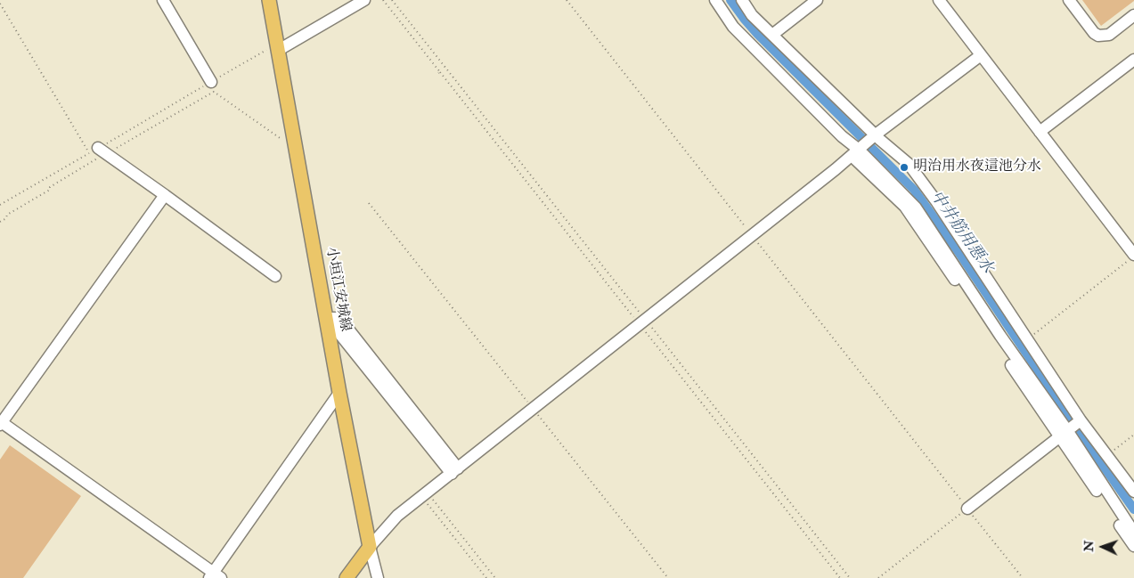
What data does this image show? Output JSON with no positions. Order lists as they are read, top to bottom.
{
  "streets": {
    "main road": ["小垣江安城線"]
  },
  "water": ["中井筋用悪水"],
  "places": ["明治用水夜這池分水"],
  "north": "left"
}
